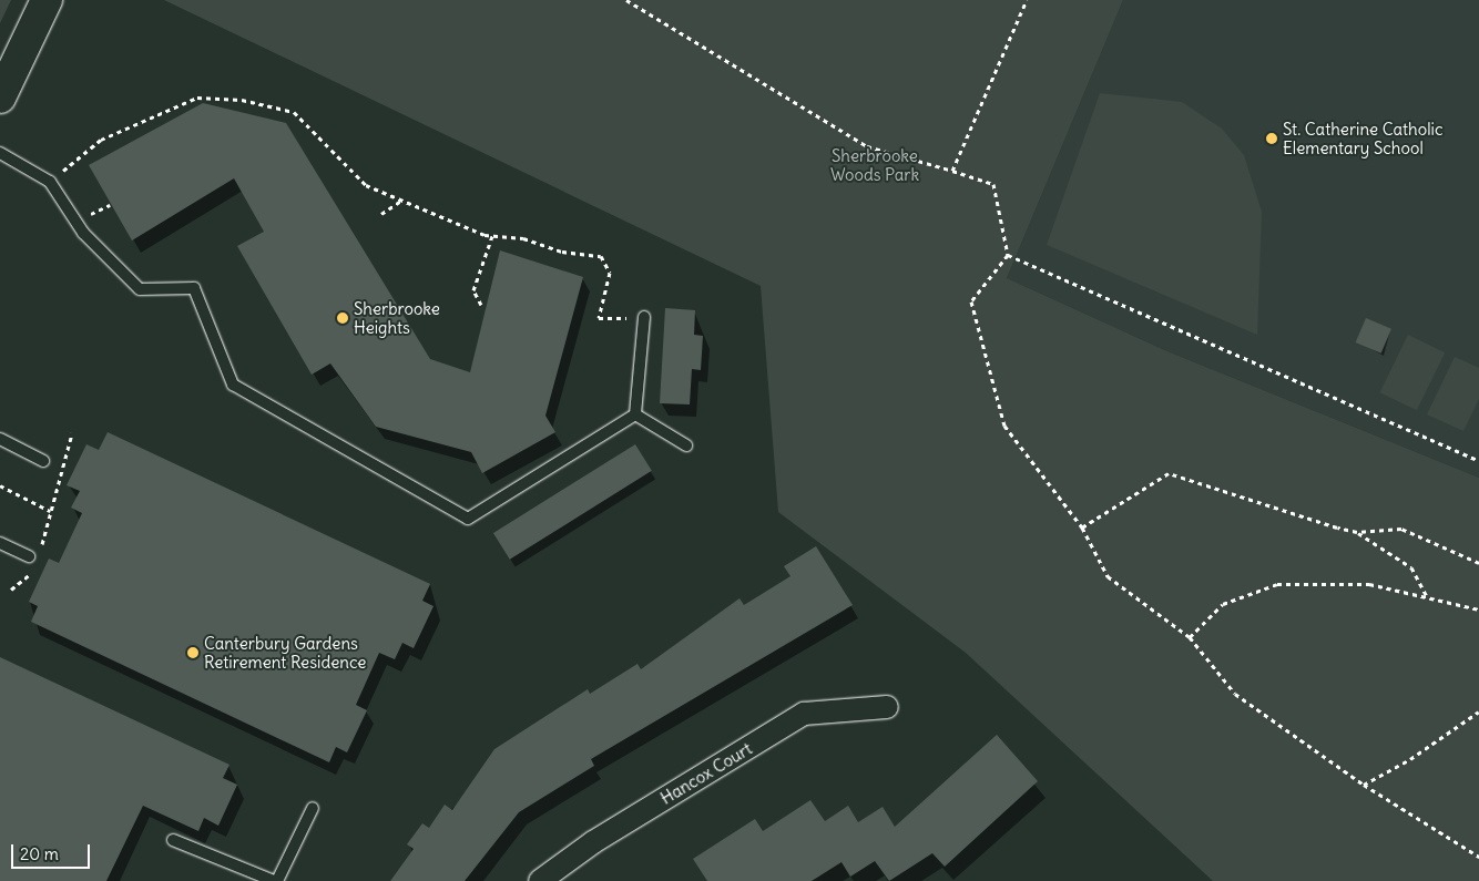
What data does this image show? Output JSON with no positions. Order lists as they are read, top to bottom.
{
  "streets": {
    "street": ["Hancox Court"]
  },
  "parks": ["Sherbrooke Woods Park"],
  "places": ["St. Catherine Catholic Elementary School", "Sherbrooke Heights", "Canterbury Gardens Retirement Residence"],
  "scale_bar": "20 m"
}
